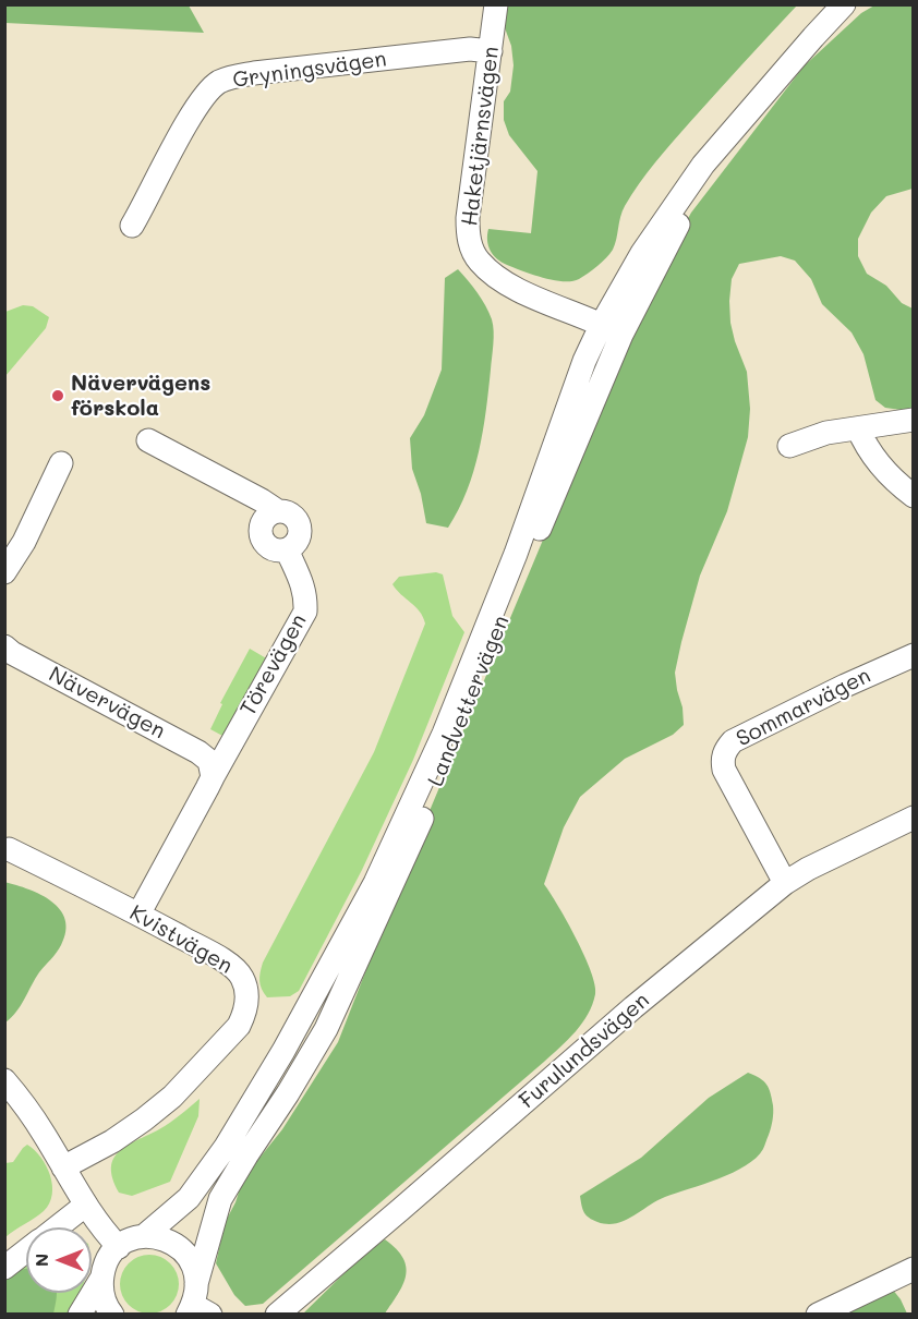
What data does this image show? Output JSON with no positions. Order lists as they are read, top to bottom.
{
  "streets": {
    "street": [
      "Gryningsvägen",
      "Haketjärnsvägen",
      "Törevägen",
      "Landvettervägen",
      "Nävervägen",
      "Sommarvägen",
      "Kvistvägen",
      "Furulundsvägen"
    ]
  },
  "crossings": [
    ["Gryningsvägen", "Haketjärnsvägen"],
    ["Haketjärnsvägen", "Landvettervägen"],
    ["Törevägen", "Nävervägen"],
    ["Törevägen", "Kvistvägen"],
    ["Sommarvägen", "Furulundsvägen"]
  ],
  "places": ["Nävervägens förskola"],
  "north": "left"
}
